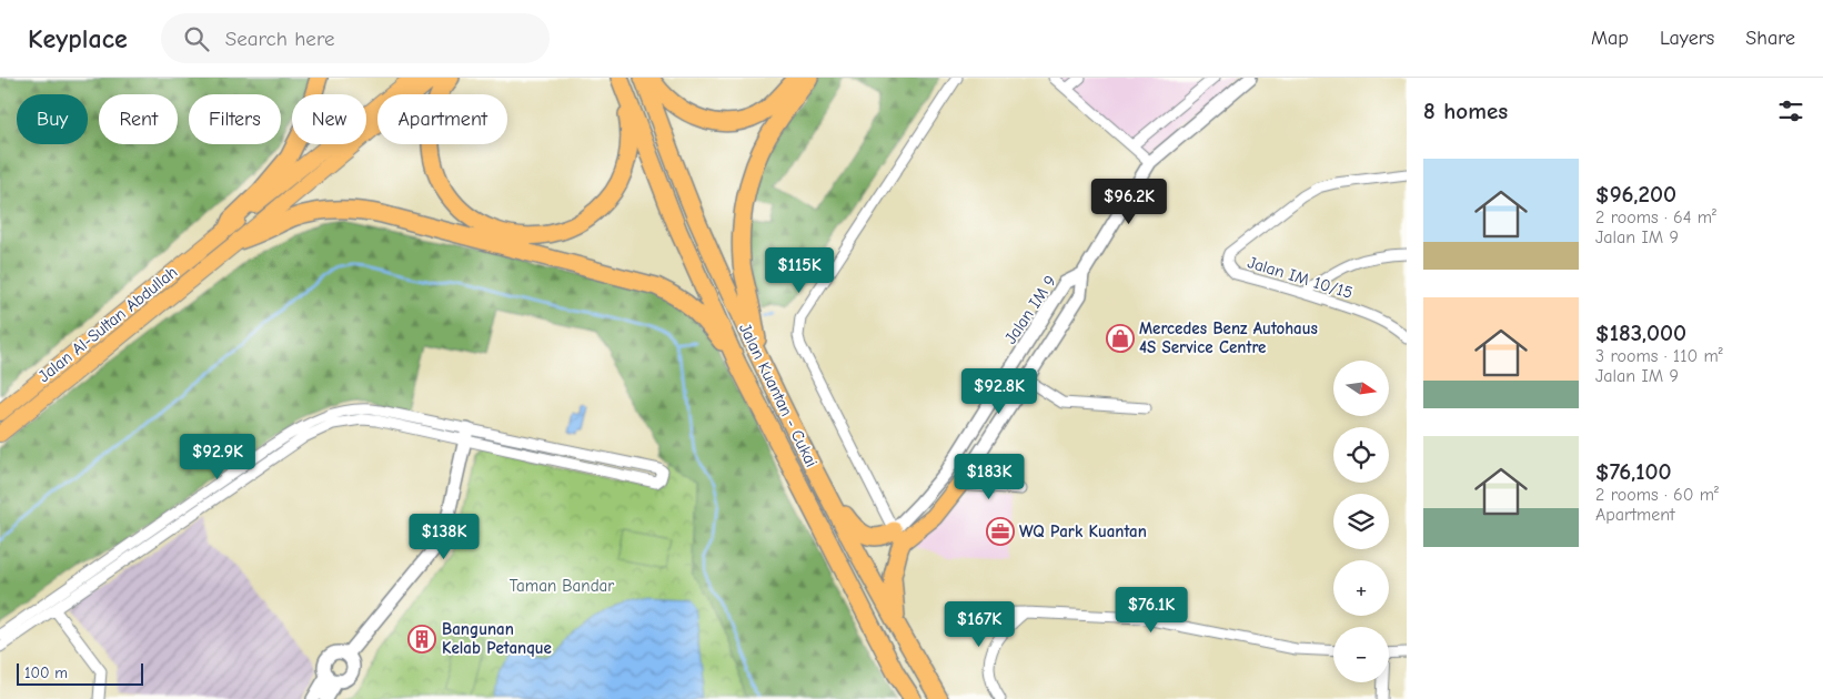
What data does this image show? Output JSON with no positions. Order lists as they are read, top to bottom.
{
  "streets": {
    "highway": ["Jalan Kuantan - Cukai"],
    "main road": ["Jalan Al-Sultan Abdullah"],
    "street": ["Jalan IM 10/15", "Jalan IM 9"]
  },
  "parks": ["Taman Bandar"],
  "places": {
    "shop": ["Mercedes Benz Autohaus 4S Service Centre"],
    "office": ["WQ Park Kuantan"],
    "building": ["Bangunan Kelab Petanque"]
  },
  "scale_bar": "100 m",
  "north": "right",
  "page": {
    "header": "Keyplace",
    "search": "Search here",
    "nav": ["Map", "Layers", "Share"],
    "heading": "8 homes",
    "chip": [
      "Buy",
      "Rent",
      "Filters",
      "New",
      "Apartment"
    ],
    "list": [
      {
        "name": "$96,200",
        "note": "2 rooms · 64 m² · Jalan IM 9"
      },
      {
        "name": "$183,000",
        "note": "3 rooms · 110 m² · Jalan IM 9"
      },
      {
        "name": "$76,100",
        "note": "2 rooms · 60 m² · Apartment"
      }
    ],
    "price": [
      "$96.2K",
      "$115K",
      "$92.8K",
      "$92.9K",
      "$183K",
      "$138K",
      "$76.1K",
      "$167K"
    ],
    "map_buttons": ["+", "−"],
    "scale": "100 m"
  }
}
